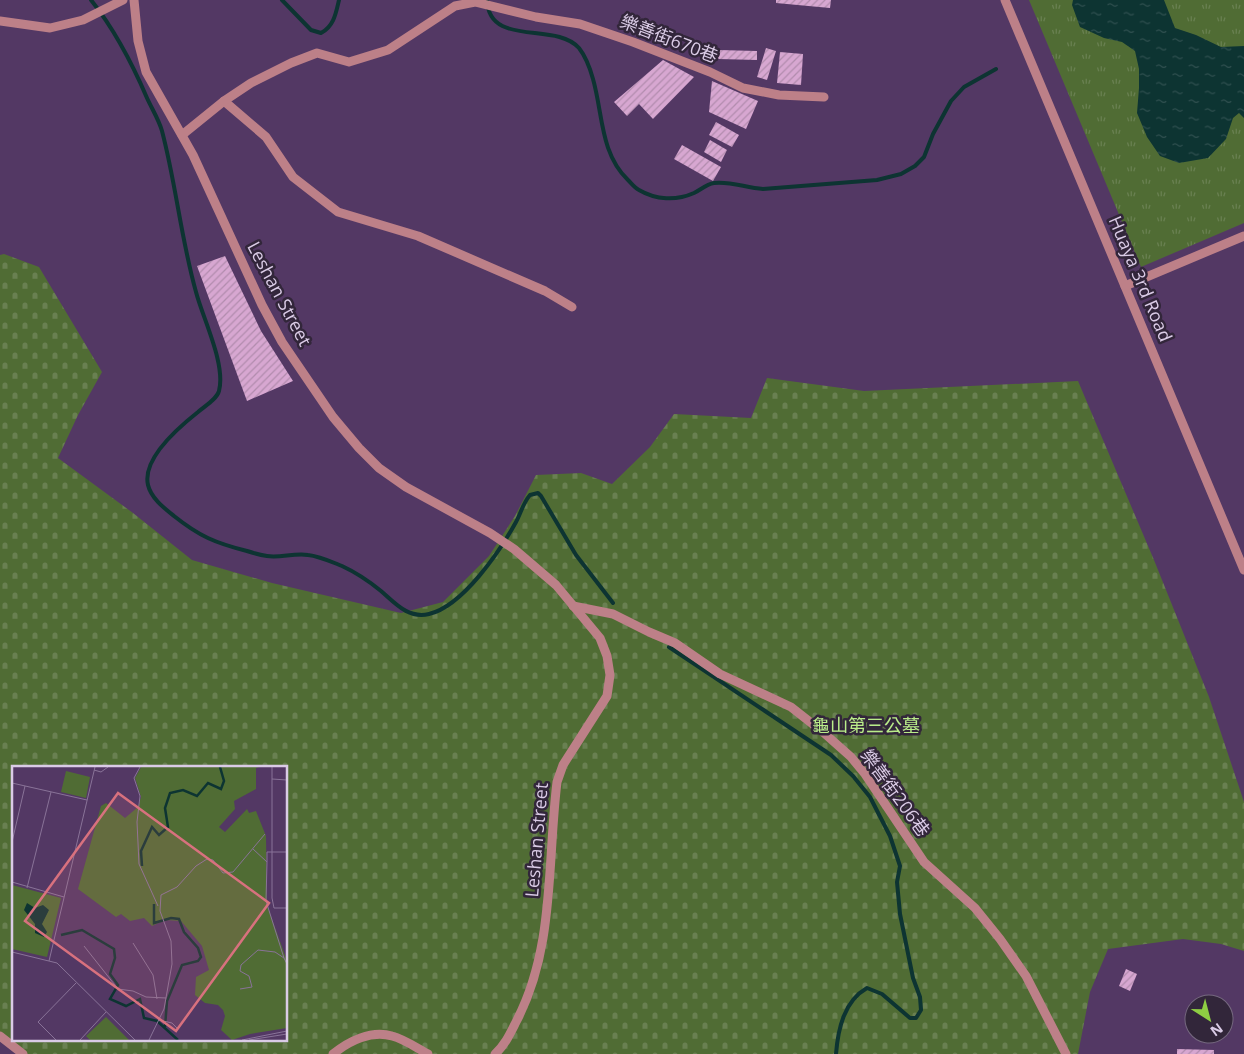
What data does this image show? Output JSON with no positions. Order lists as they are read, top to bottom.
{
  "streets": {
    "street": [
      "樂善街670巷",
      "Huaya 3rd Road",
      "Leshan Street",
      "樂善街206巷"
    ]
  },
  "crossings": [
    ["樂善街670巷", "Leshan Street"],
    ["Leshan Street", "樂善街206巷"]
  ],
  "parks": ["龜山第三公墓"],
  "north": "bottom right"
}
